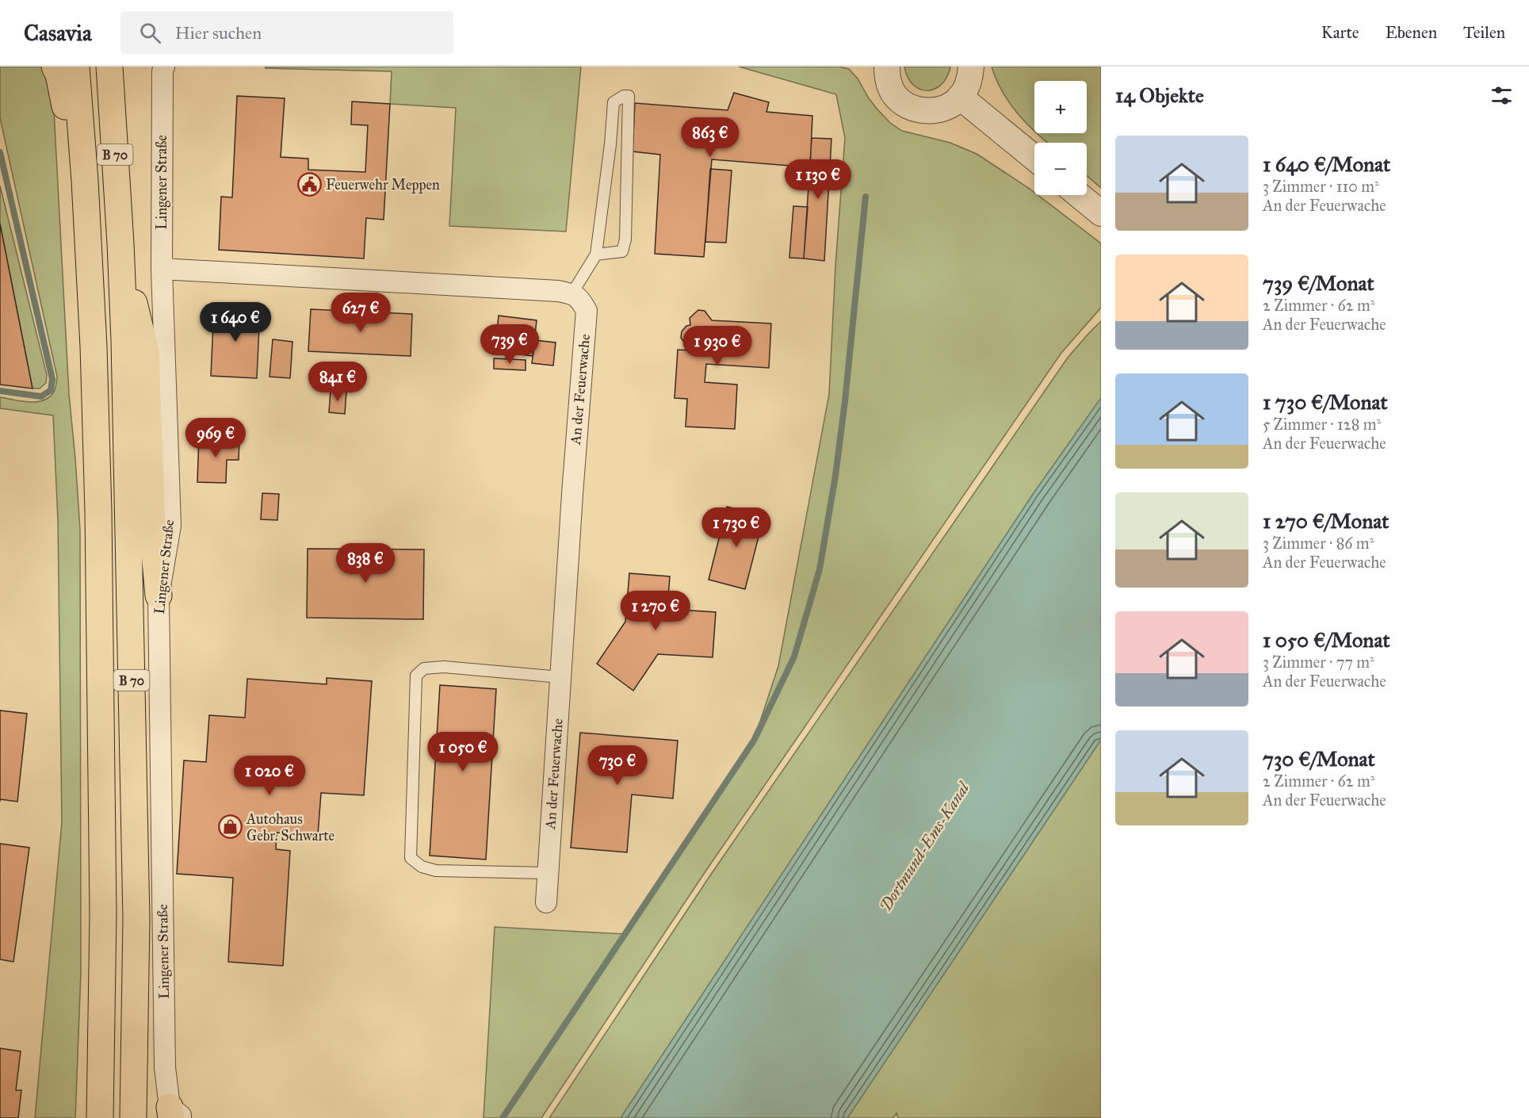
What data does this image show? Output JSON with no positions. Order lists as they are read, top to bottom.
{
  "streets": {
    "highway": ["B 70"],
    "street": ["Lingener Straße", "An der Feuerwache"]
  },
  "water": ["Dortmund-Ems-Kanal"],
  "places": {
    "public building": ["Feuerwehr Meppen"],
    "shop": ["Autohaus Gebr. Schwarte"]
  },
  "page": {
    "header": "Casavia",
    "search": "Hier suchen",
    "nav": ["Karte", "Ebenen", "Teilen"],
    "heading": "14 Objekte",
    "map_buttons": ["+", "−"],
    "price": [
      "863 €",
      "1 130 €",
      "627 €",
      "1 640 €",
      "739 €",
      "1 930 €",
      "841 €",
      "969 €",
      "1 730 €",
      "838 €",
      "1 270 €",
      "1 050 €",
      "730 €",
      "1 020 €"
    ],
    "list": [
      {
        "name": "1 640 €/Monat",
        "note": "3 Zimmer · 110 m² · An der Feuerwache"
      },
      {
        "name": "739 €/Monat",
        "note": "2 Zimmer · 62 m² · An der Feuerwache"
      },
      {
        "name": "1 730 €/Monat",
        "note": "5 Zimmer · 128 m² · An der Feuerwache"
      },
      {
        "name": "1 270 €/Monat",
        "note": "3 Zimmer · 86 m² · An der Feuerwache"
      },
      {
        "name": "1 050 €/Monat",
        "note": "3 Zimmer · 77 m² · An der Feuerwache"
      },
      {
        "name": "730 €/Monat",
        "note": "2 Zimmer · 62 m² · An der Feuerwache"
      }
    ]
  }
}
